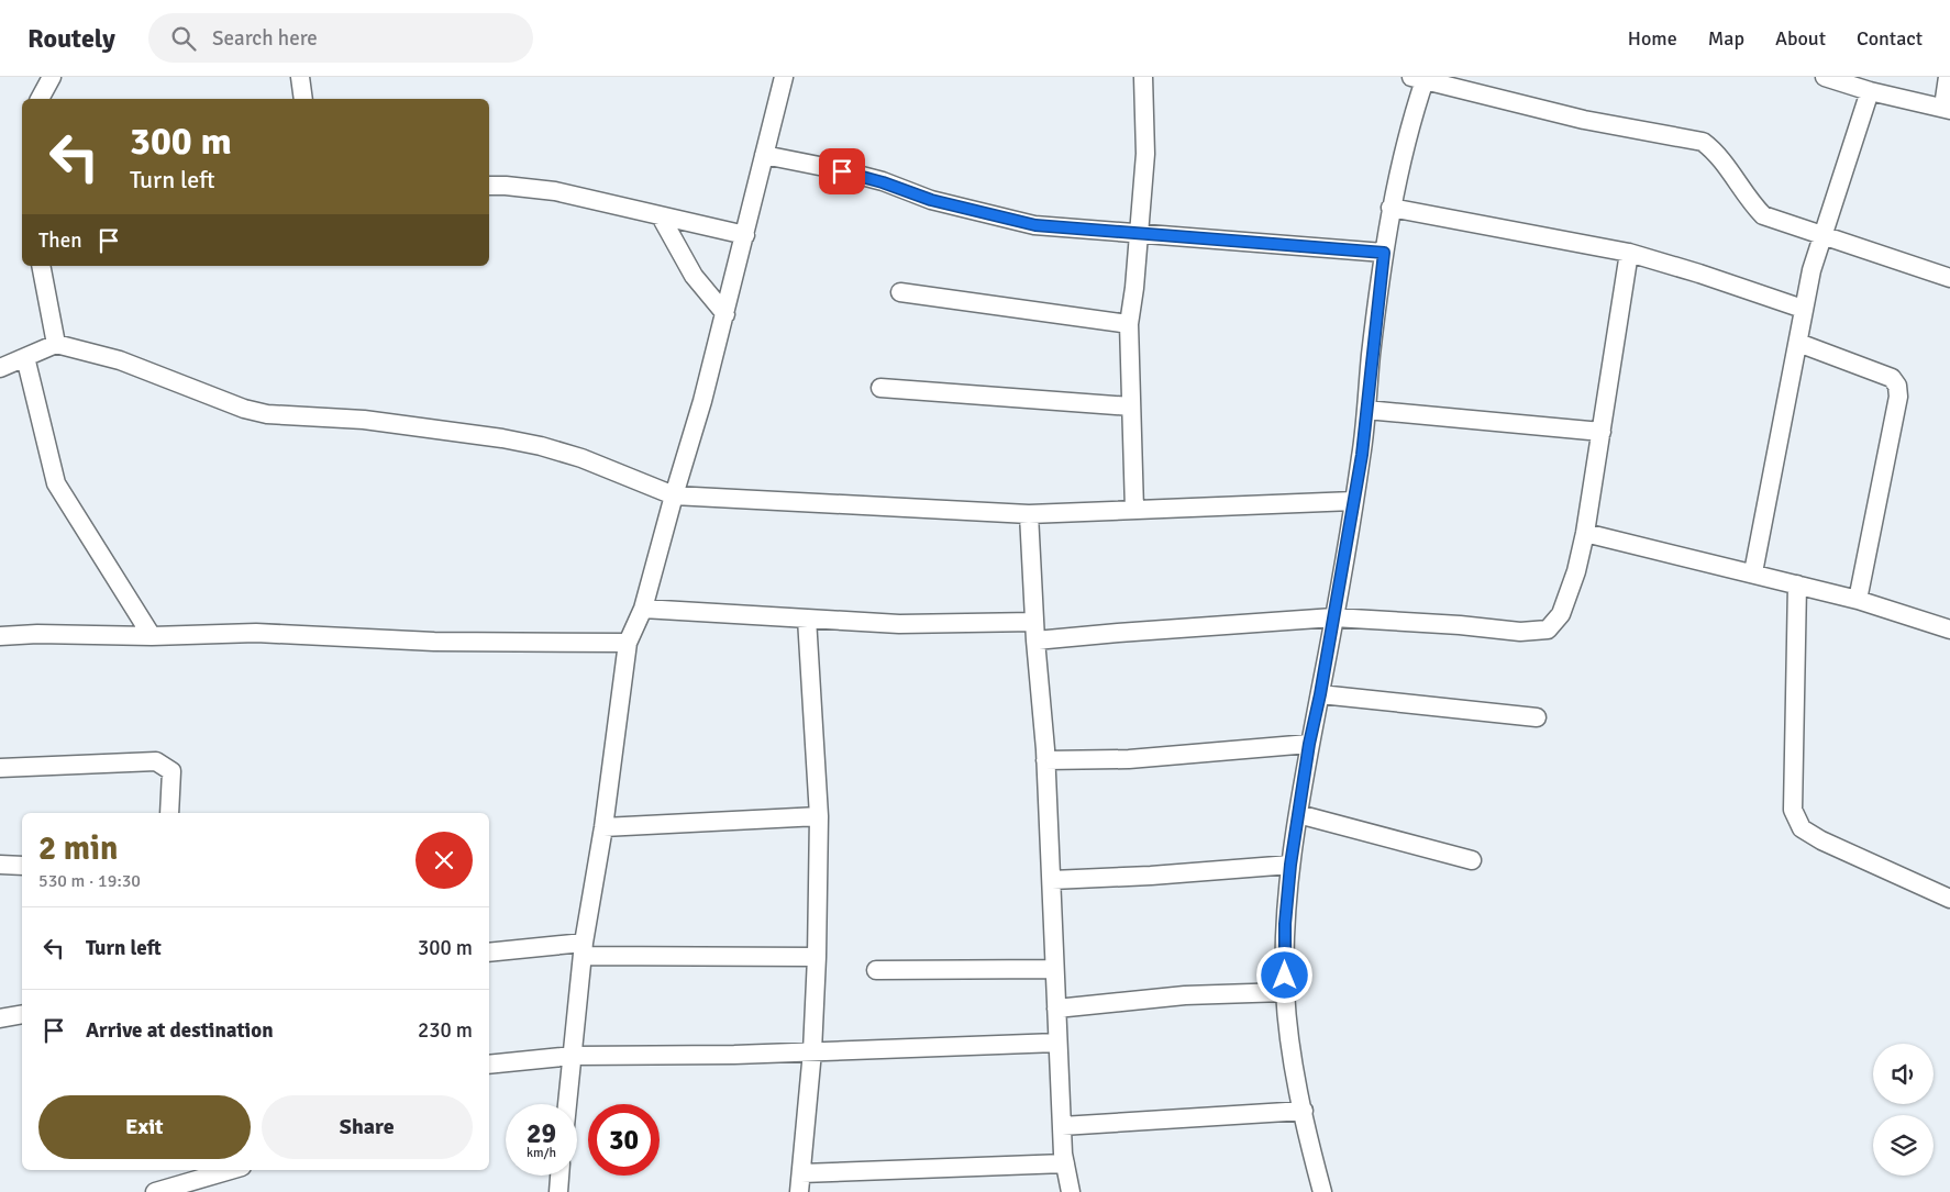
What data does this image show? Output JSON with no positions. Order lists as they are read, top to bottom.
{
  "page": {
    "header": "Routely",
    "search": "Search here",
    "nav": [
      "Home",
      "Map",
      "About",
      "Contact"
    ],
    "turn": ["300 m", "Turn left"],
    "then": "Then",
    "heading": ["2 min", "530 m · 19:30"],
    "list": [
      {
        "name": "Turn left",
        "value": "300 m"
      },
      {
        "name": "Arrive at destination",
        "value": "230 m"
      }
    ],
    "buttons": ["Exit", "Share"],
    "speed": "29 km/h",
    "limit": "30"
  }
}
